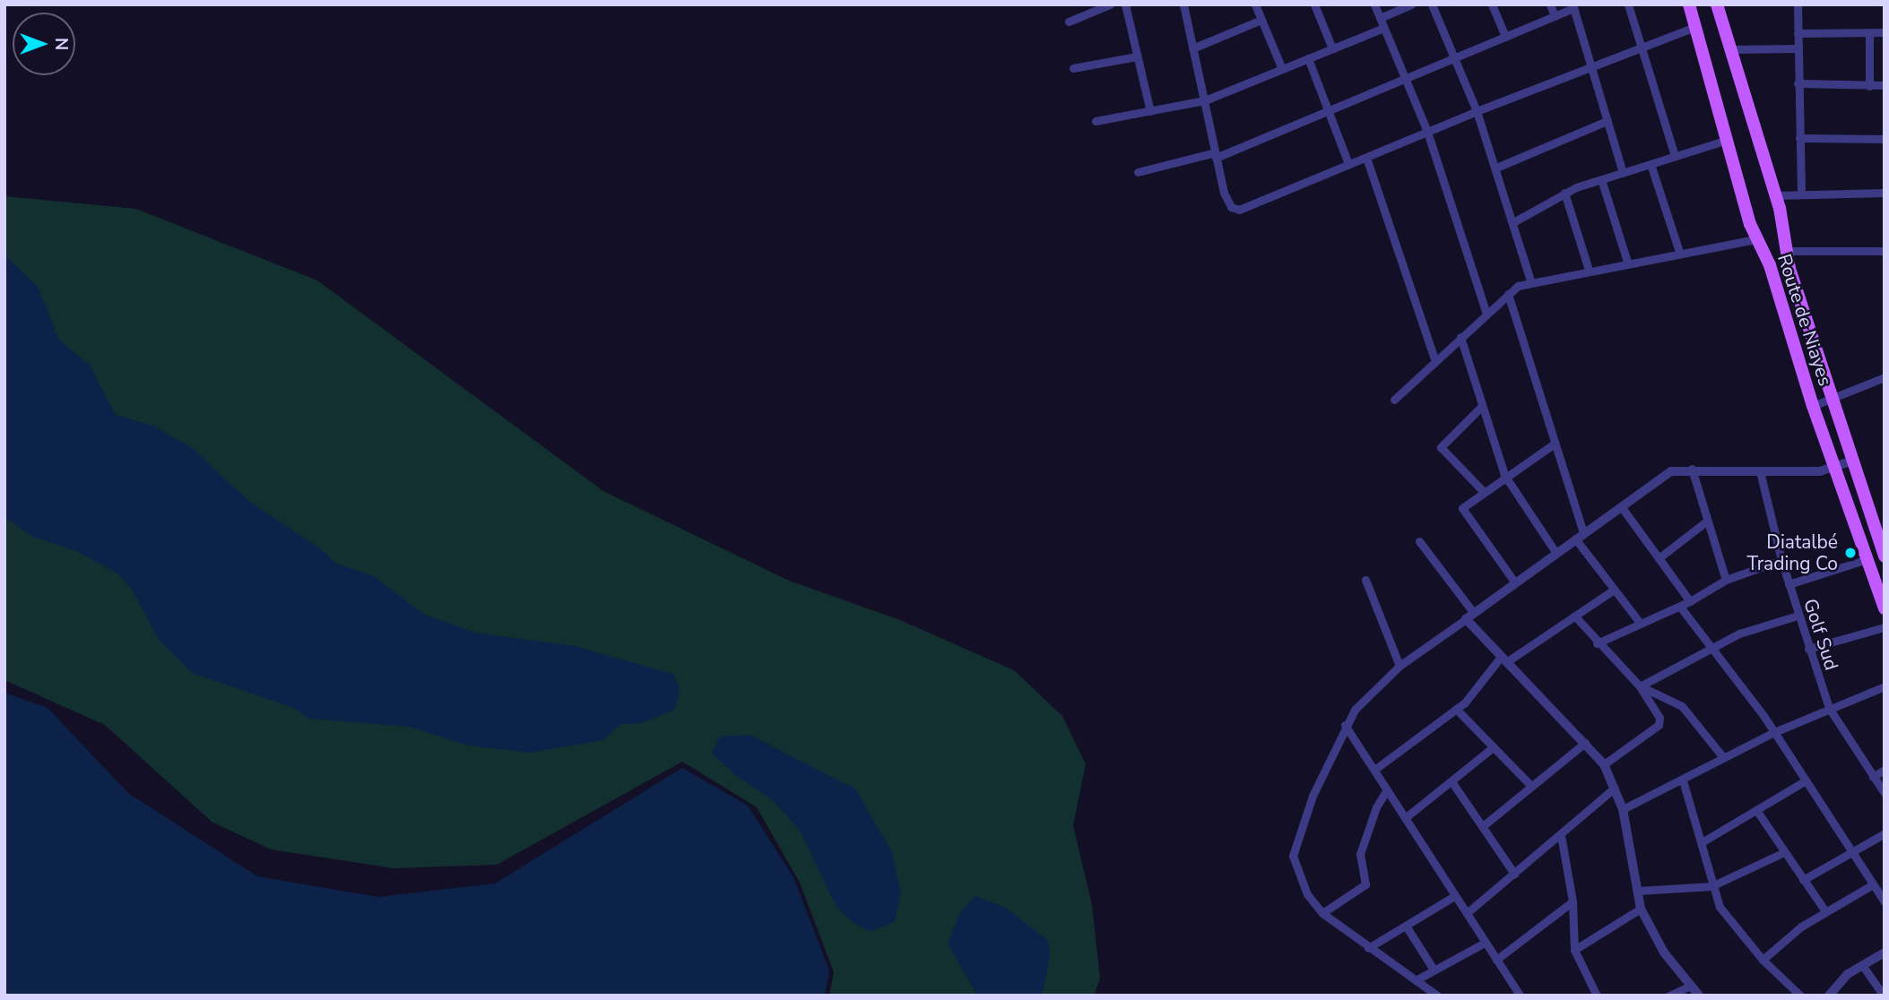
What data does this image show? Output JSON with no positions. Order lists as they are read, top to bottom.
{
  "streets": {
    "main road": ["Route de Niayes"],
    "street": ["Golf Sud"]
  },
  "places": ["Diatalbé Trading Co"],
  "north": "right"
}
